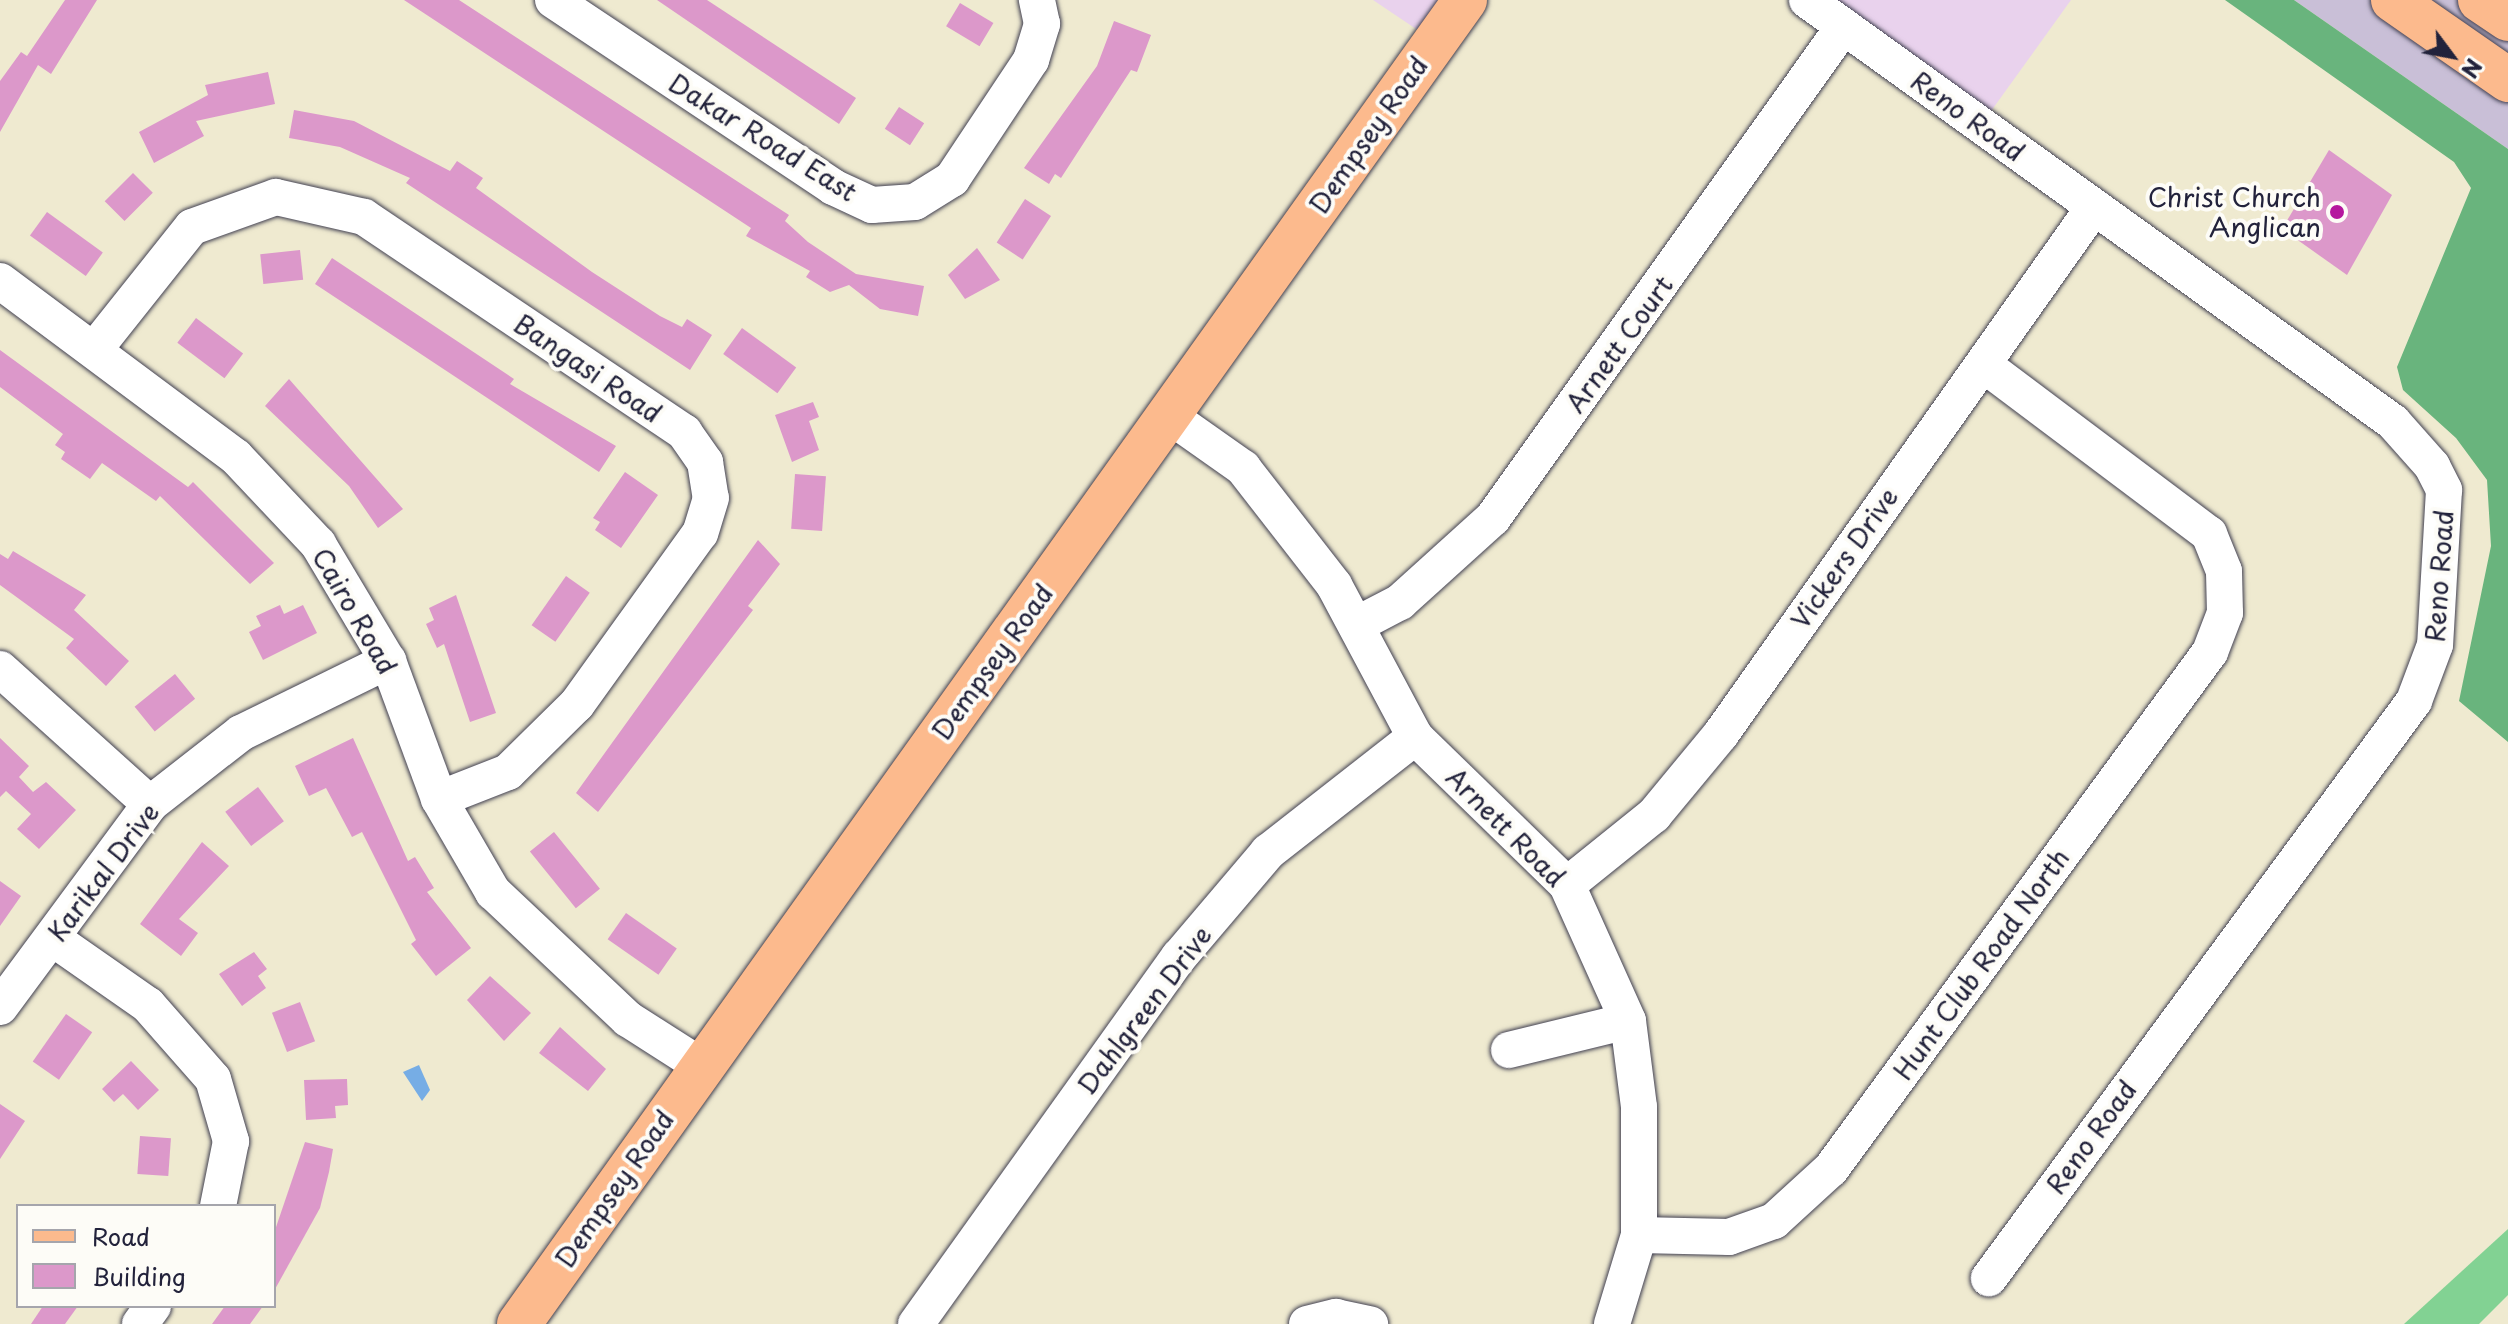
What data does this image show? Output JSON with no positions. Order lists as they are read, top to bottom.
{
  "streets": {
    "main road": ["Dempsey Road"],
    "street": [
      "Reno Road",
      "Dakar Road East",
      "Arnett Court",
      "Bangasi Road",
      "Vickers Drive",
      "Cairo Road",
      "Arnett Road",
      "Karikal Drive",
      "Hunt Club Road North",
      "Dahlgreen Drive"
    ]
  },
  "crossings": [
    ["Reno Road", "Arnett Court"],
    ["Reno Road", "Vickers Drive"],
    ["Dempsey Road", "Cairo Road"],
    ["Dempsey Road", "Arnett Road"],
    ["Arnett Court", "Arnett Road"],
    ["Bangasi Road", "Cairo Road"],
    ["Vickers Drive", "Arnett Road"],
    ["Vickers Drive", "Hunt Club Road North"],
    ["Cairo Road", "Karikal Drive"],
    ["Arnett Road", "Hunt Club Road North"],
    ["Arnett Road", "Dahlgreen Drive"]
  ],
  "places": ["Christ Church Anglican"],
  "legend": ["Road", "Building"],
  "north": "bottom right"
}
